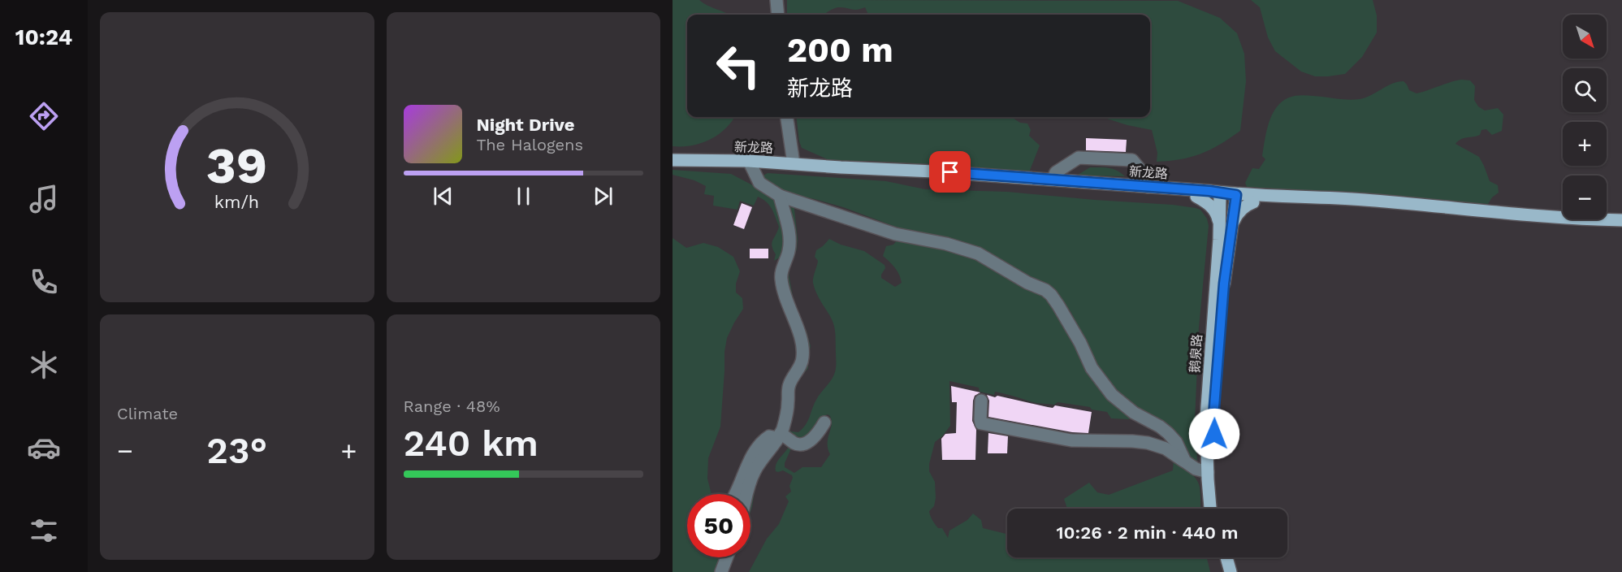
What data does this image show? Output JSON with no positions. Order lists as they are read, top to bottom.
{
  "streets": {
    "main road": ["新龙路", "鹅泉路"]
  },
  "crossings": [
    ["新龙路", "鹅泉路"]
  ],
  "north": "bottom right",
  "page": {
    "tabs": "10:24",
    "map_buttons": ["+", "−"],
    "turn": ["200 m", "新龙路"],
    "song": ["Night Drive", "The Halogens"],
    "tile": [
      "Climate",
      ["Range · 48%", "240 km"]
    ],
    "heat": ["−", "23°", "+"],
    "limit": "50",
    "trip": "10:26 · 2 min · 440 m",
    "gauge": ["39", "km/h"]
  }
}
